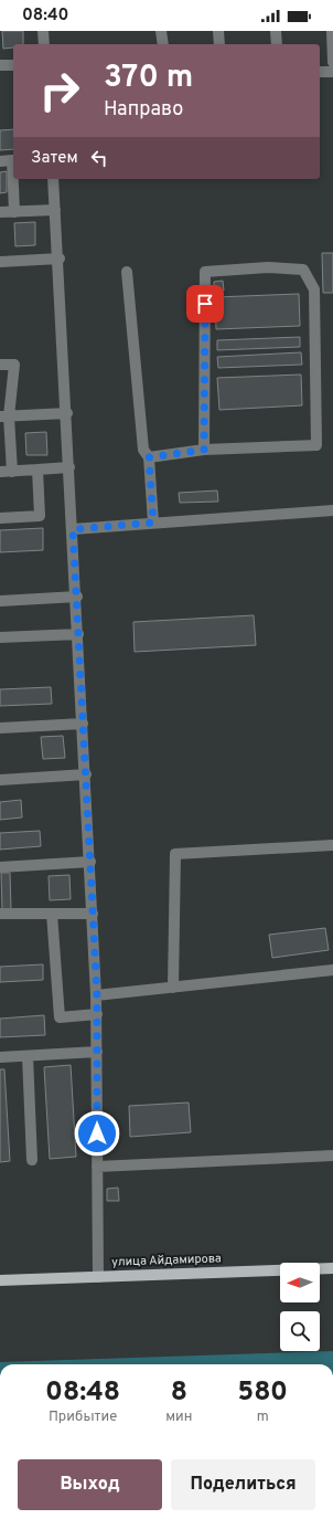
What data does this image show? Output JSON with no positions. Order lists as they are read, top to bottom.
{
  "streets": {
    "main road": ["улица Айдамирова"]
  },
  "north": "left",
  "page": {
    "status": "08:40",
    "turn": ["370 m", "Направо"],
    "then": "Затем",
    "eta": [
      "08:48",
      "Прибытие",
      "8",
      "мин",
      "580",
      "m"
    ],
    "buttons": ["Выход", "Поделиться"]
  }
}
